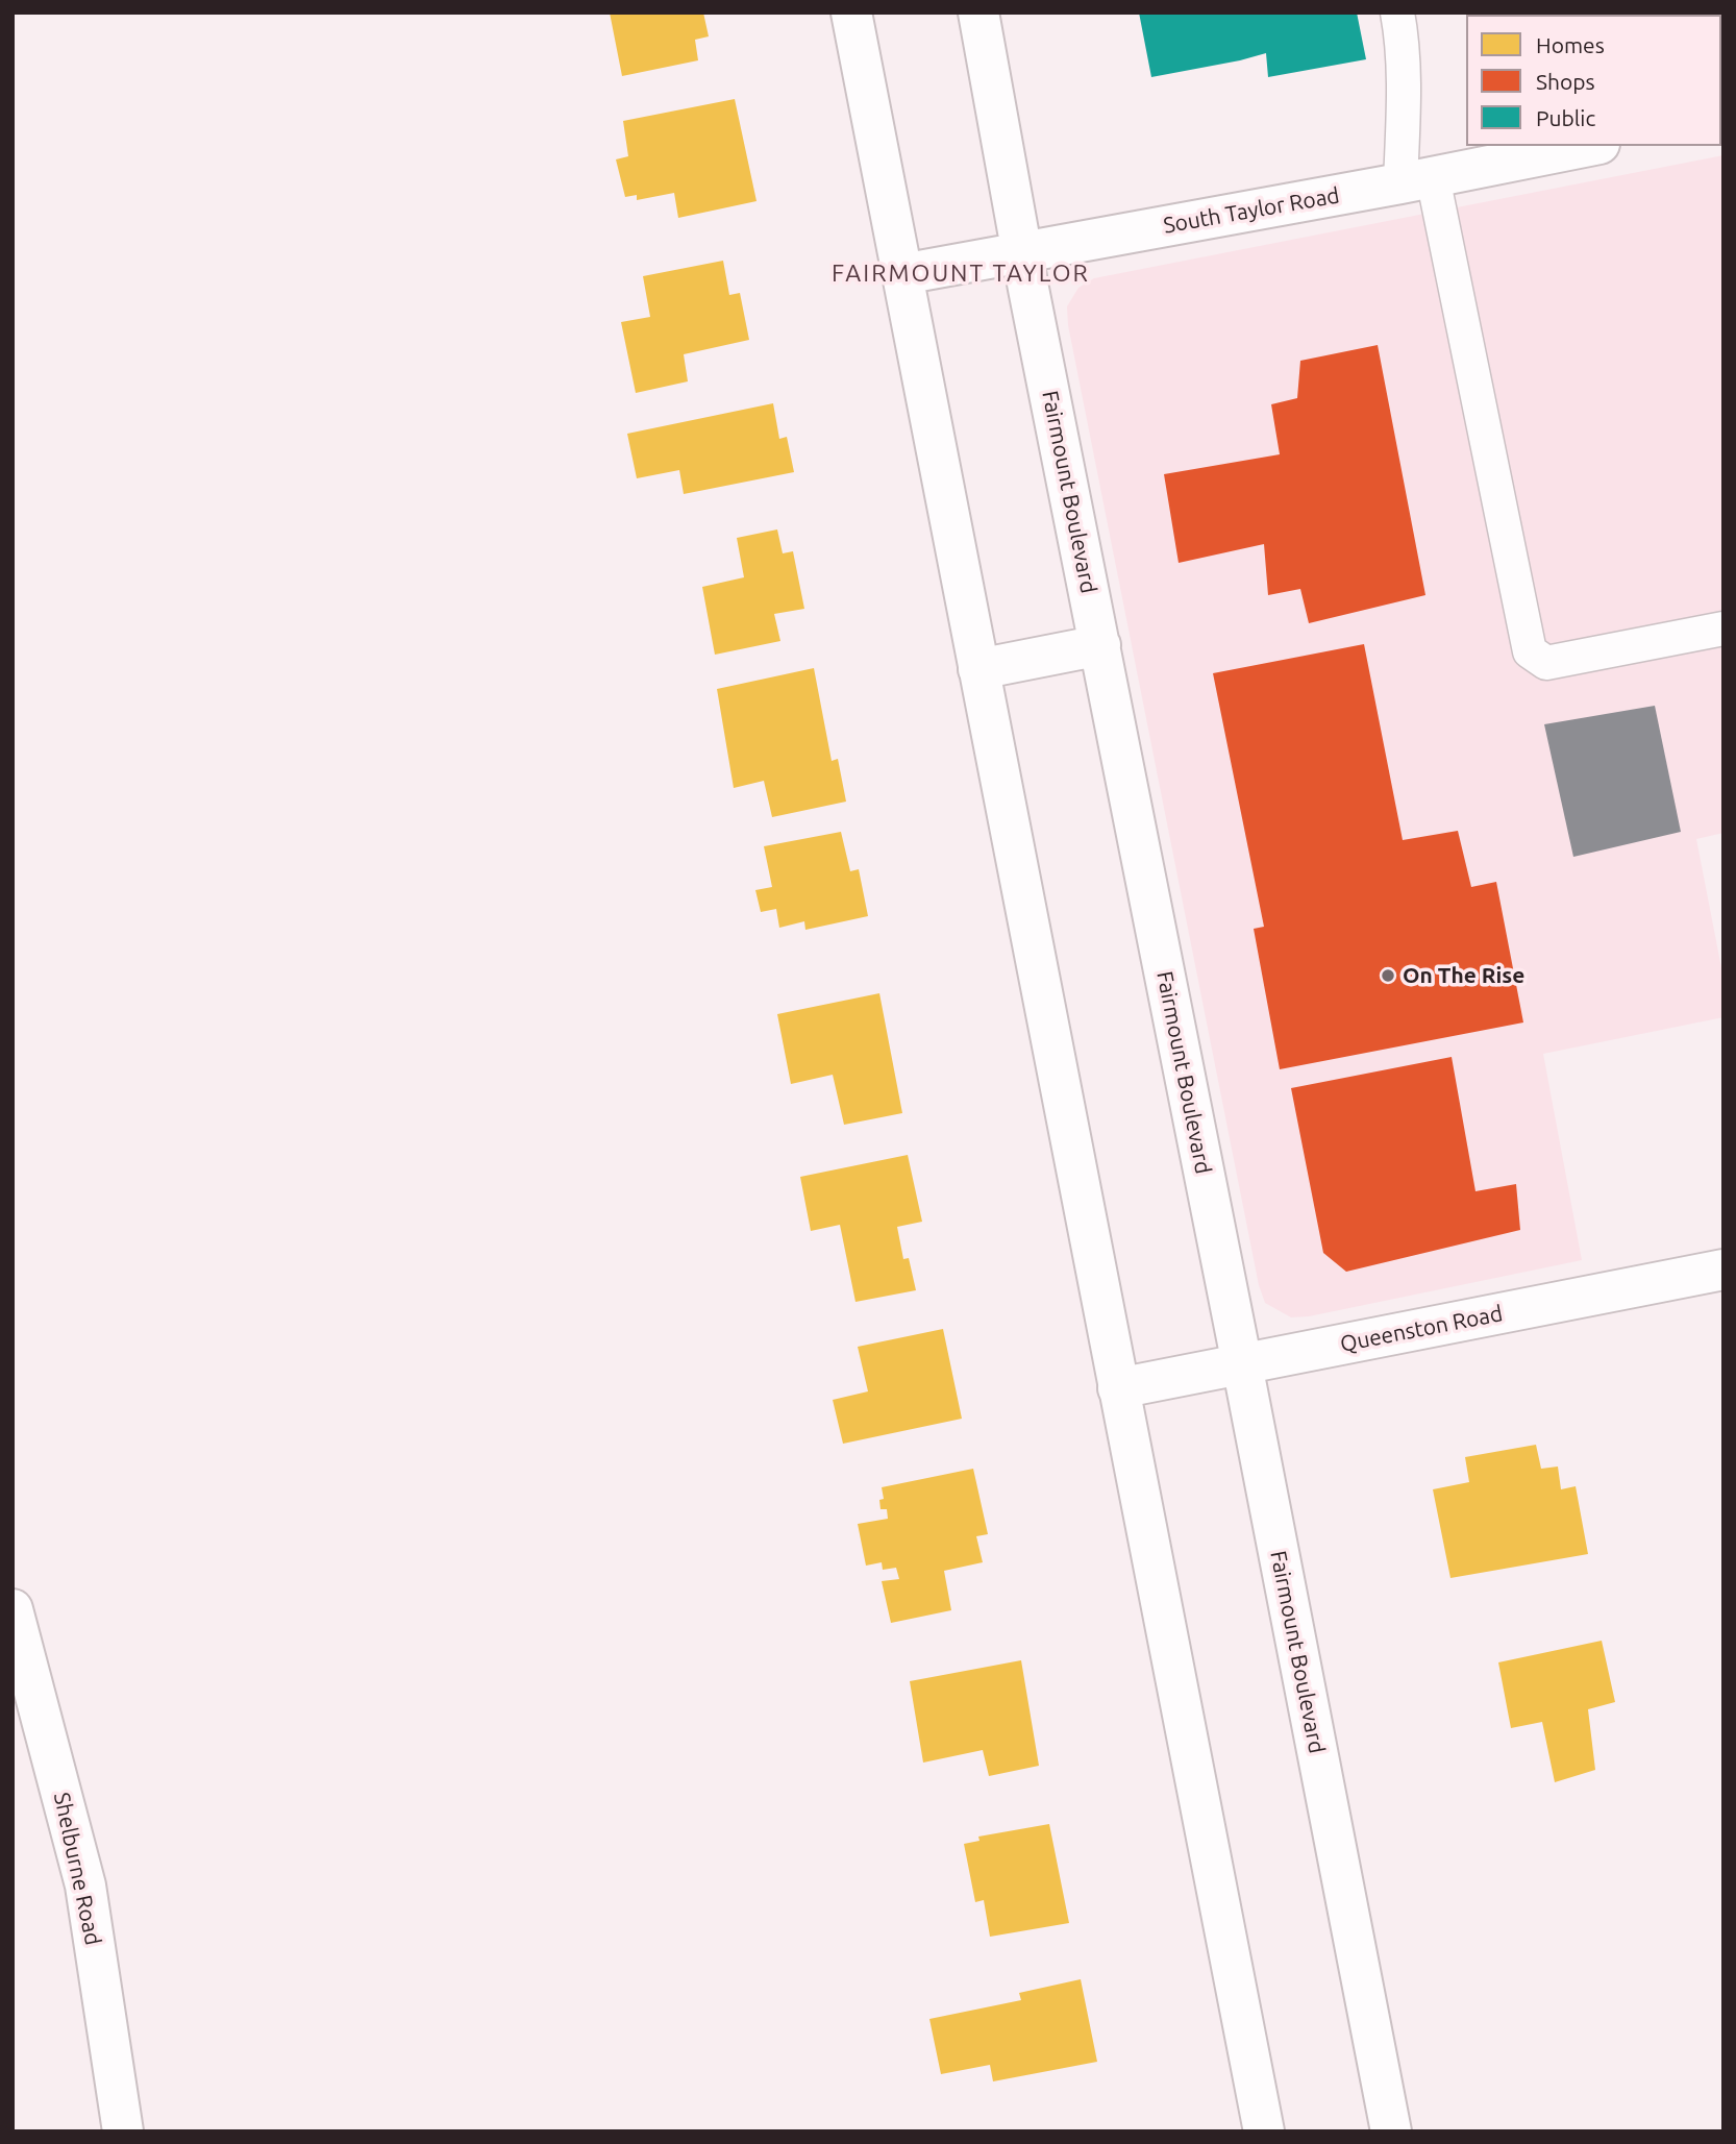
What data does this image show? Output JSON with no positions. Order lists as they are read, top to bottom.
{
  "streets": {
    "main road": [
      "South Taylor Road",
      "Fairmount Boulevard",
      "Queenston Road",
      "Shelburne Road"
    ]
  },
  "crossings": [
    ["South Taylor Road", "Fairmount Boulevard"],
    ["Fairmount Boulevard", "Queenston Road"]
  ],
  "districts": ["FAIRMOUNT TAYLOR"],
  "places": ["On The Rise"],
  "legend": ["Homes", "Shops", "Public"]
}
